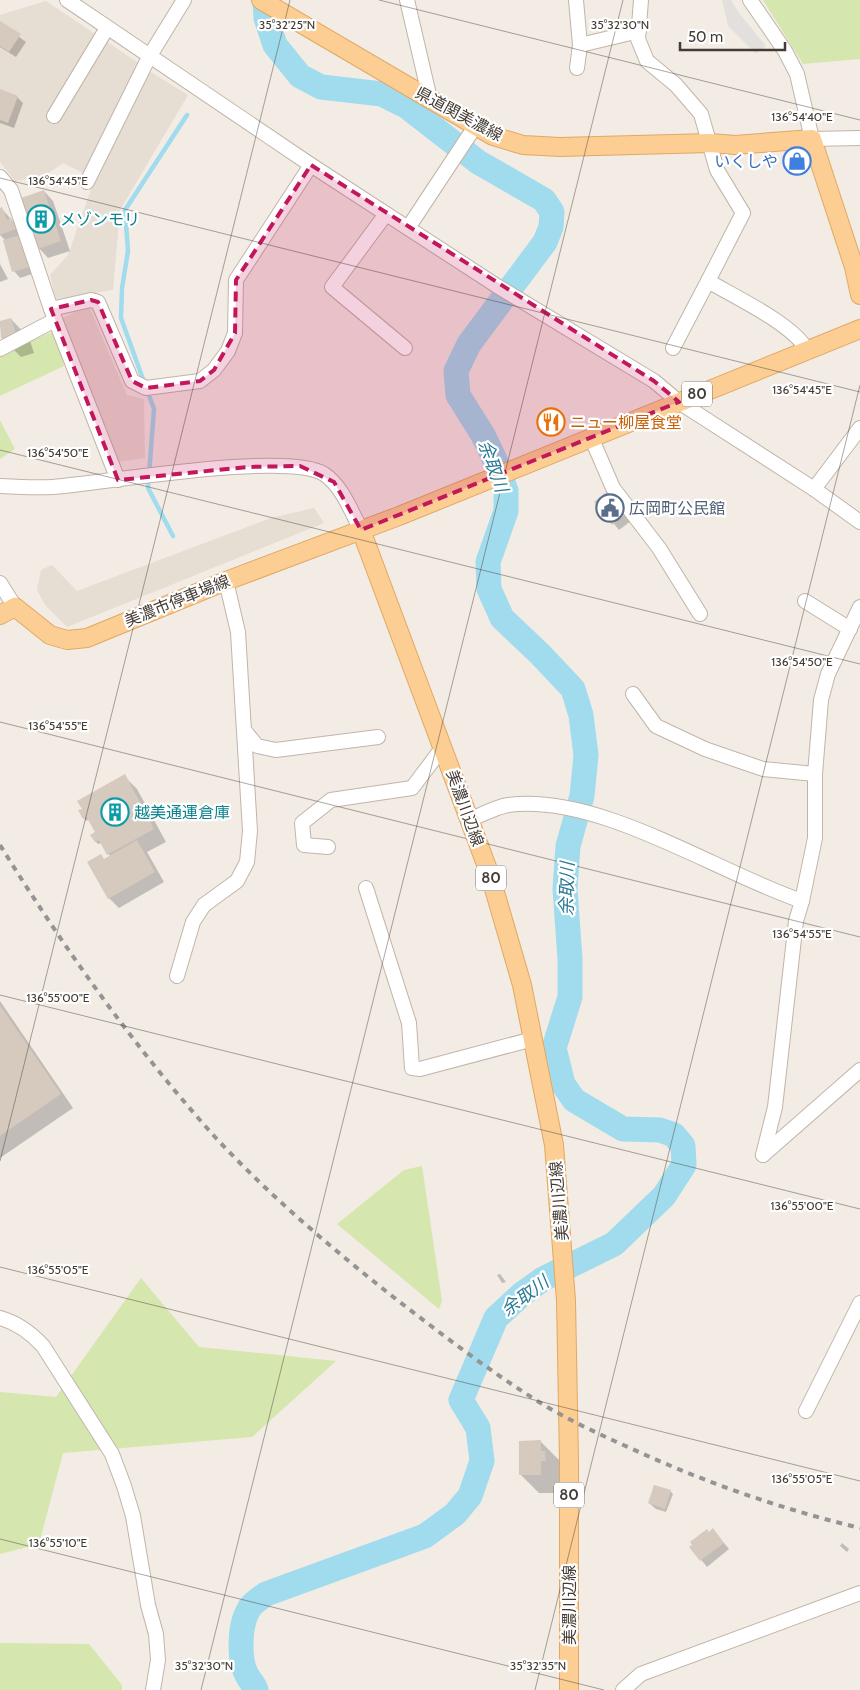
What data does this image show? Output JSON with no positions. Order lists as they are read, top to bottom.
{
  "streets": {
    "main road": [
      "県道関美濃線",
      "80",
      "美濃市停車場線",
      "美濃川辺線"
    ]
  },
  "crossings": [
    ["80", "美濃市停車場線"],
    ["80", "美濃川辺線"],
    ["美濃市停車場線", "美濃川辺線"]
  ],
  "water": ["余取川"],
  "places": {
    "shop": ["いくしや"],
    "building": ["メゾンモリ", "越美通運倉庫"],
    "restaurant": ["ニュー柳屋食堂"],
    "public building": ["広岡町公民館"]
  },
  "scale_bar": "50 m",
  "coordinates": [
    "35°32'25\"N",
    "35°32'30\"N",
    "136°54'40\"E",
    "136°54'45\"E",
    "136°54'50\"E",
    "136°54'55\"E",
    "136°55'00\"E",
    "136°55'05\"E",
    "136°55'10\"E",
    "35°32'35\"N"
  ]
}
